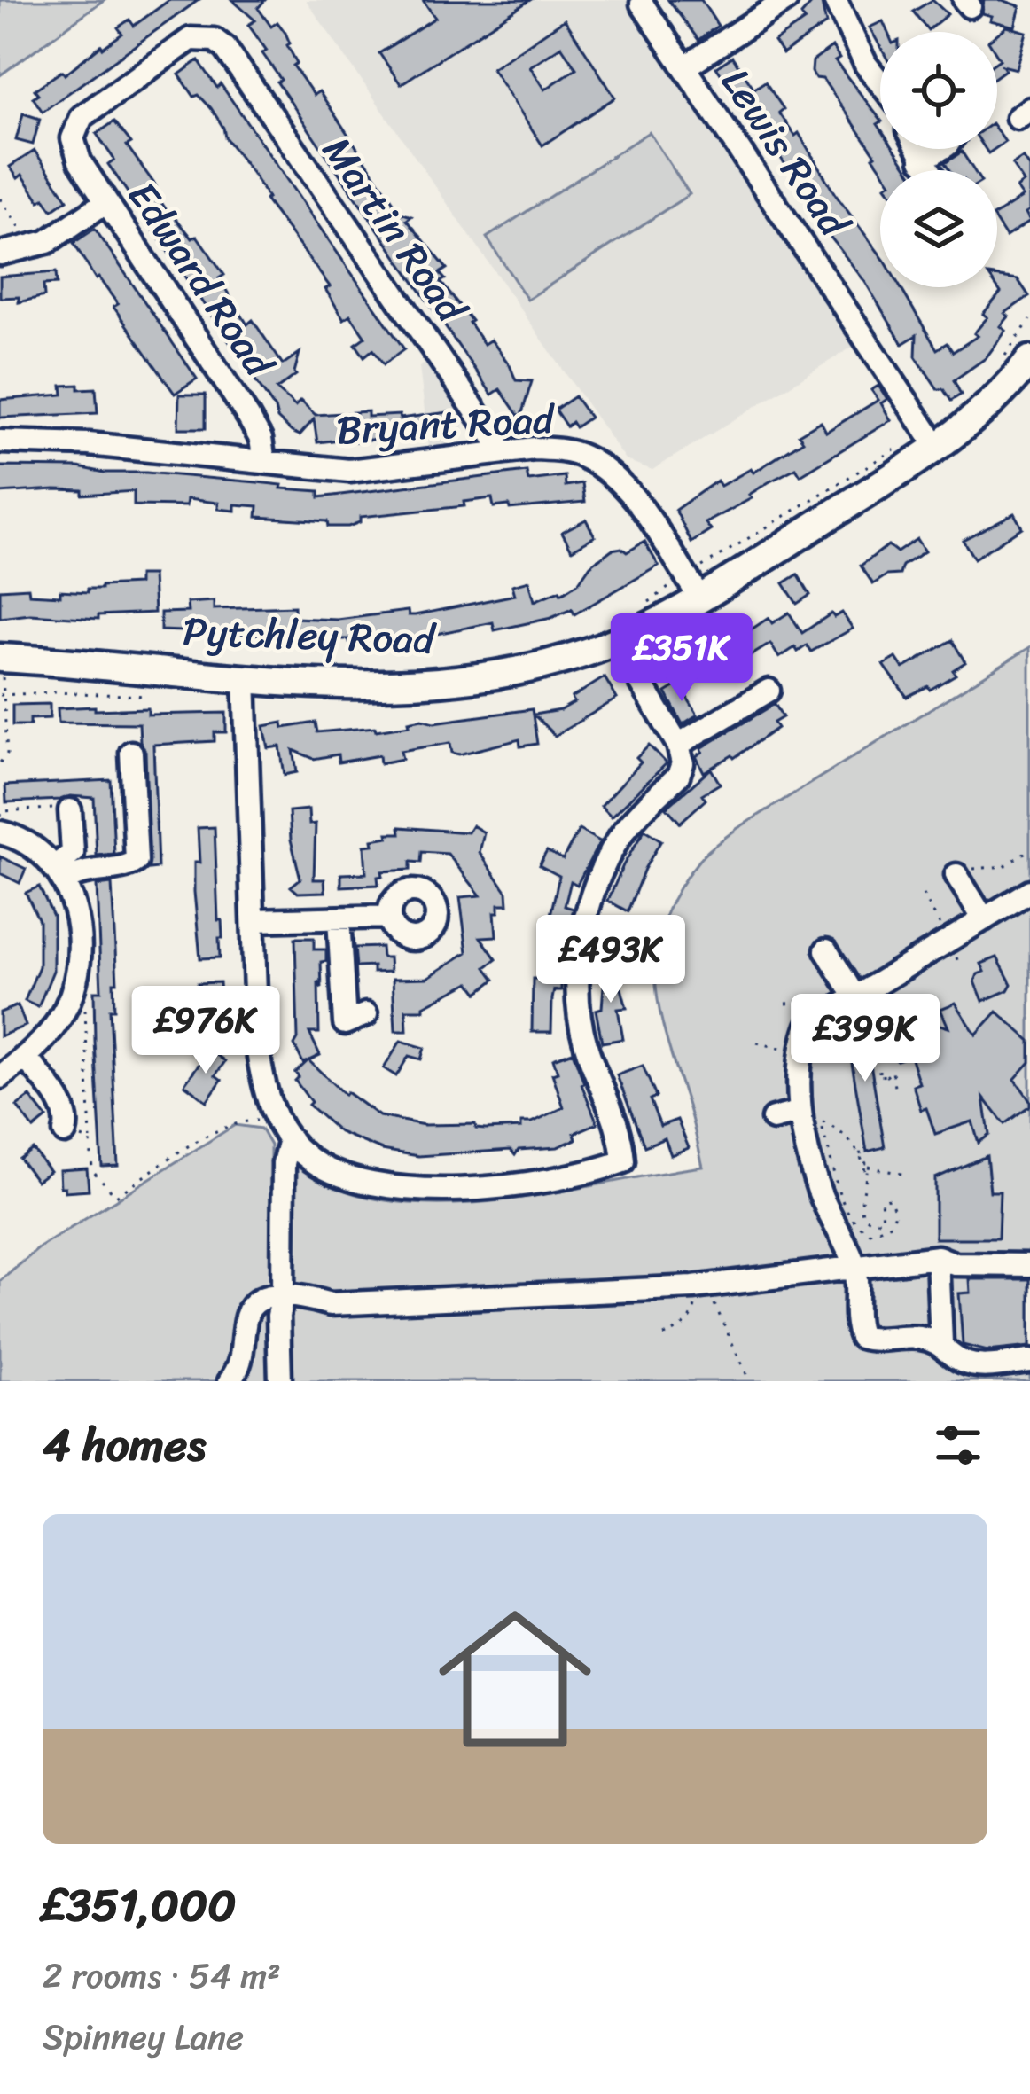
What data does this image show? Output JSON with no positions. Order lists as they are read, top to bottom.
{
  "streets": {
    "main road": ["Pytchley Road"],
    "street": [
      "Lewis Road",
      "Martin Road",
      "Edward Road",
      "Bryant Road"
    ]
  },
  "crossings": [
    ["Lewis Road", "Pytchley Road"],
    ["Martin Road", "Edward Road"],
    ["Martin Road", "Bryant Road"],
    ["Edward Road", "Bryant Road"],
    ["Bryant Road", "Pytchley Road"]
  ],
  "page": {
    "price": [
      "£351K",
      "£493K",
      "£976K",
      "£399K"
    ],
    "heading": "4 homes",
    "list": [
      {
        "name": "£351,000",
        "note": "2 rooms · 54 m² · Spinney Lane"
      }
    ]
  }
}
